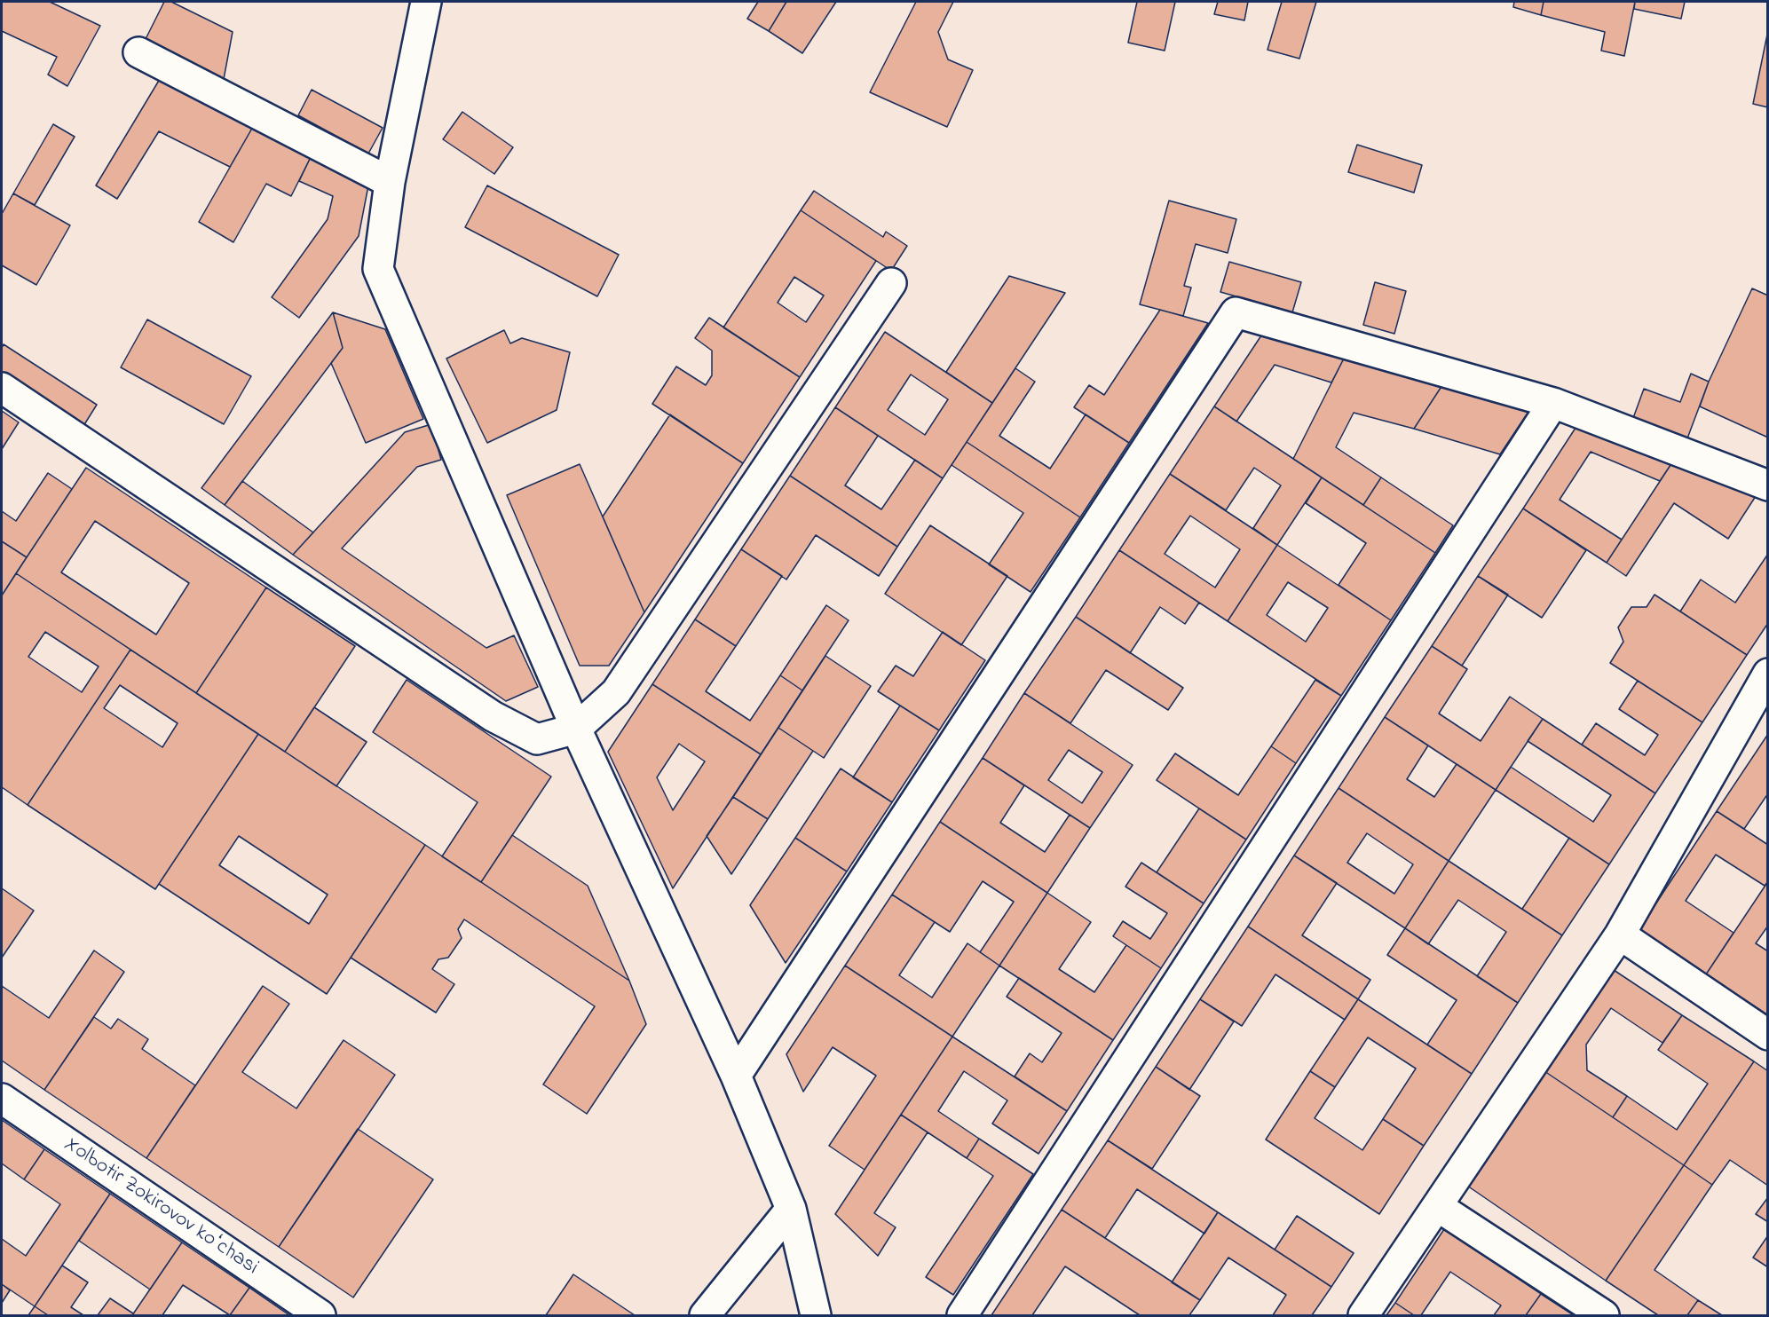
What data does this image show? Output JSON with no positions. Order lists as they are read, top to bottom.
{
  "streets": {
    "street": ["Xolbotir Zokirovov koʻchasi"]
  }
}
